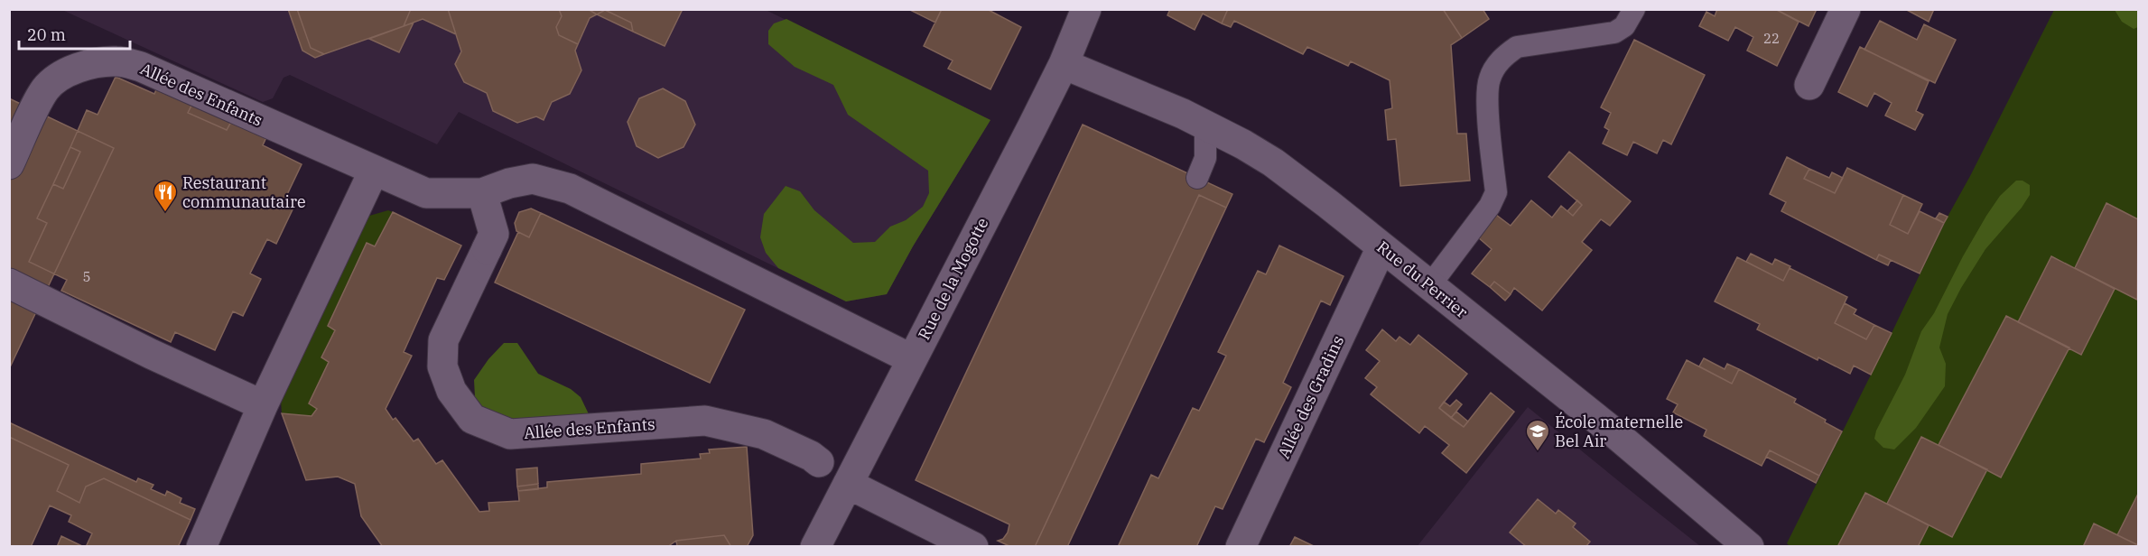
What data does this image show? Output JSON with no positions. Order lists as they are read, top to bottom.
{
  "streets": {
    "street": [
      "Allée des Enfants",
      "Rue de la Mogotte",
      "Rue du Perrier",
      "Allée des Gradins"
    ]
  },
  "crossings": [
    ["Allée des Enfants", "Rue de la Mogotte"],
    ["Rue de la Mogotte", "Rue du Perrier"],
    ["Rue du Perrier", "Allée des Gradins"]
  ],
  "places": {
    "restaurant": ["Restaurant communautaire"],
    "school or university": ["École maternelle Bel Air"]
  },
  "house_numbers": ["22", "5"],
  "scale_bar": "20 m"
}
